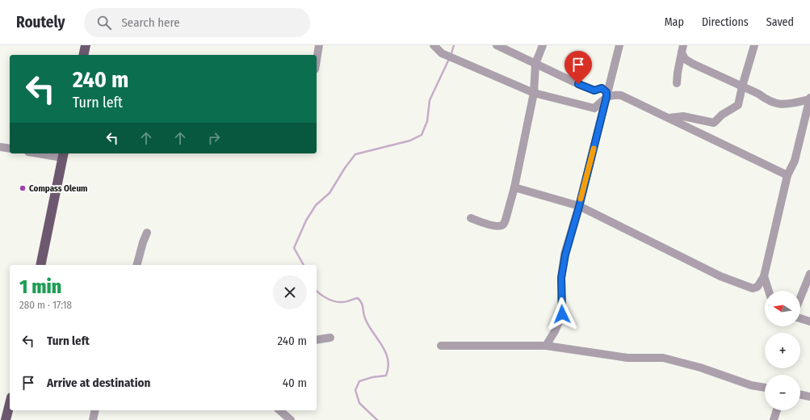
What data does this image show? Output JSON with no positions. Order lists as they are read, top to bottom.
{
  "places": ["Compass Oleum"],
  "north": "left",
  "page": {
    "header": "Routely",
    "search": "Search here",
    "nav": ["Map", "Directions", "Saved"],
    "turn": ["240 m", "Turn left"],
    "heading": ["1 min", "280 m · 17:18"],
    "map_buttons": ["+", "−"],
    "list": [
      {
        "name": "Turn left",
        "value": "240 m"
      },
      {
        "name": "Arrive at destination",
        "value": "40 m"
      }
    ]
  }
}
